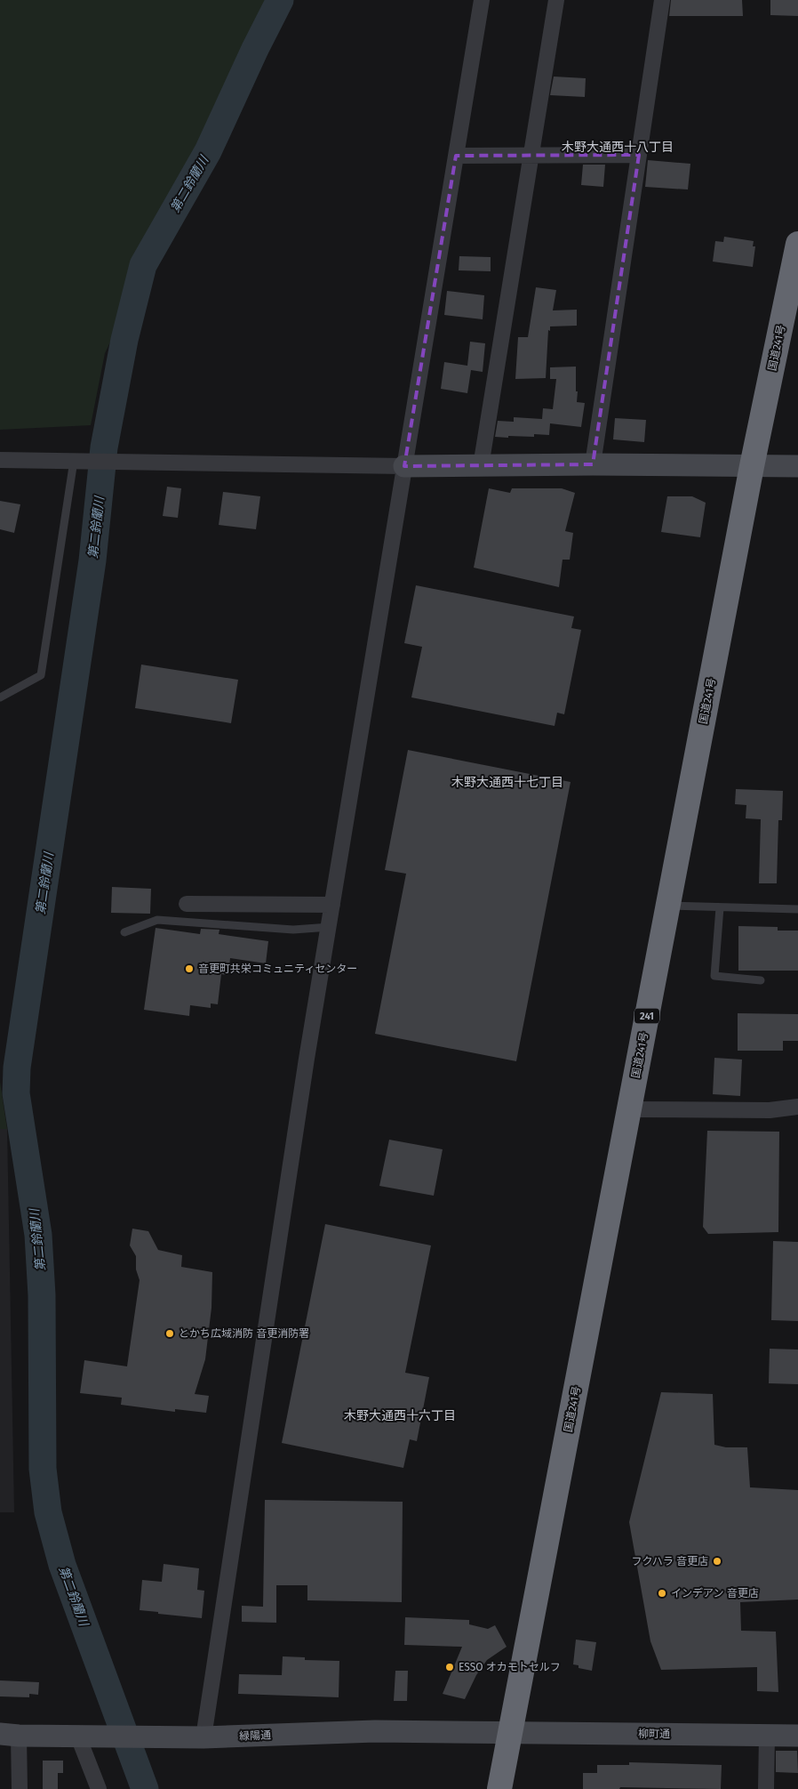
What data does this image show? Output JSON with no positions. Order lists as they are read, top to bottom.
{
  "streets": {
    "highway": ["国道241号", "241"],
    "street": ["柳町通", "緑陽通"]
  },
  "crossings": [
    ["国道241号", "柳町通"],
    ["国道241号", "緑陽通"],
    ["柳町通", "緑陽通"]
  ],
  "districts": ["木野大通西十八丁目", "木野大通西十七丁目", "木野大通西十六丁目"],
  "water": ["第二鈴蘭川"],
  "places": [
    "音更町共栄コミュニティセンター",
    "とかち広域消防 音更消防署",
    "フクハラ 音更店",
    "インデアン 音更店",
    "ESSO オカモトセルフ"
  ]
}
